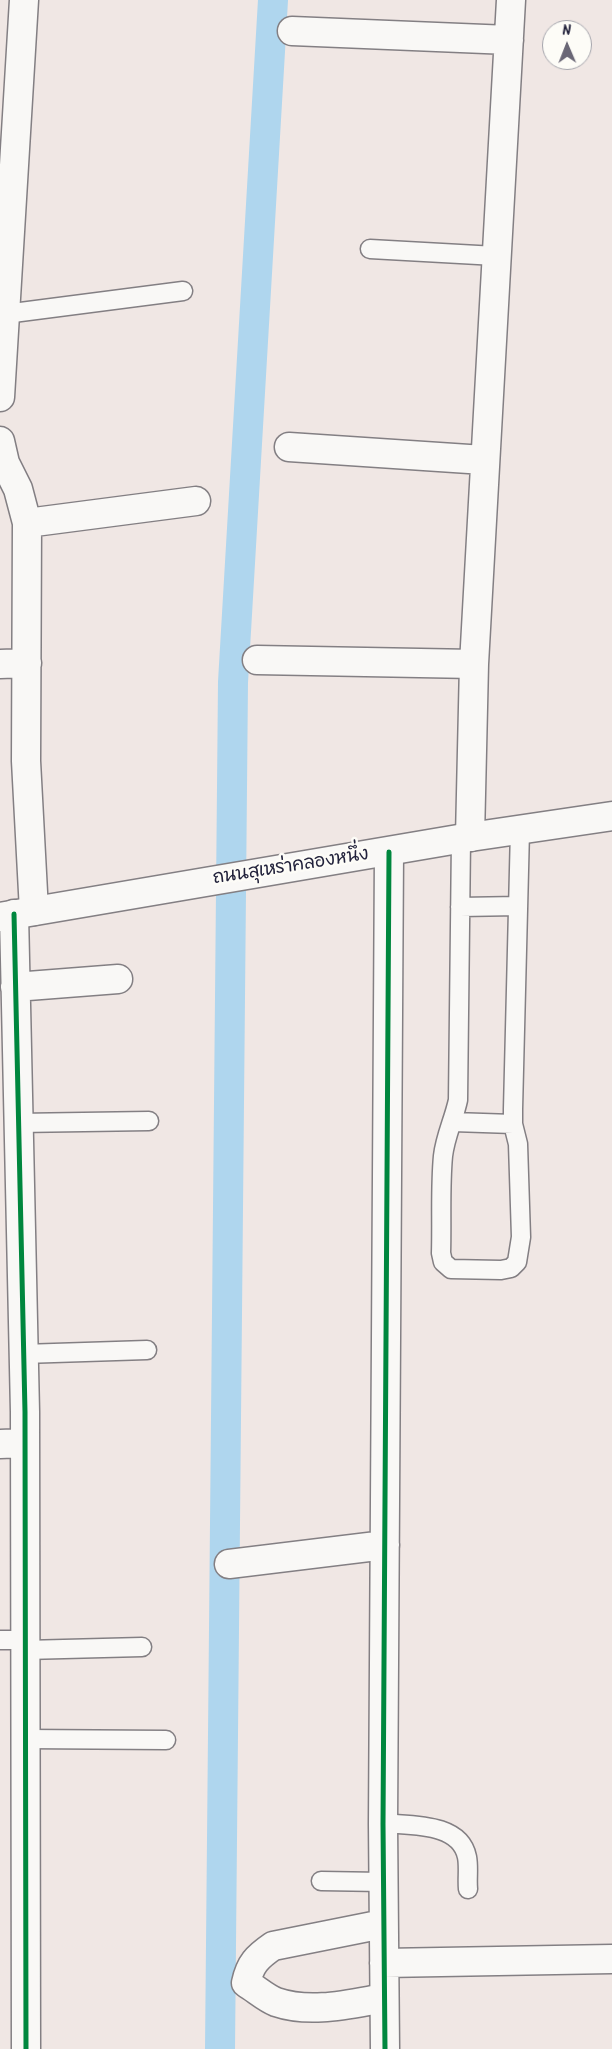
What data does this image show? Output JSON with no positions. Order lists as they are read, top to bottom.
{
  "streets": {
    "street": ["ถนนสุเหร่าคลองหนึ่ง"]
  },
  "north": "top"
}
